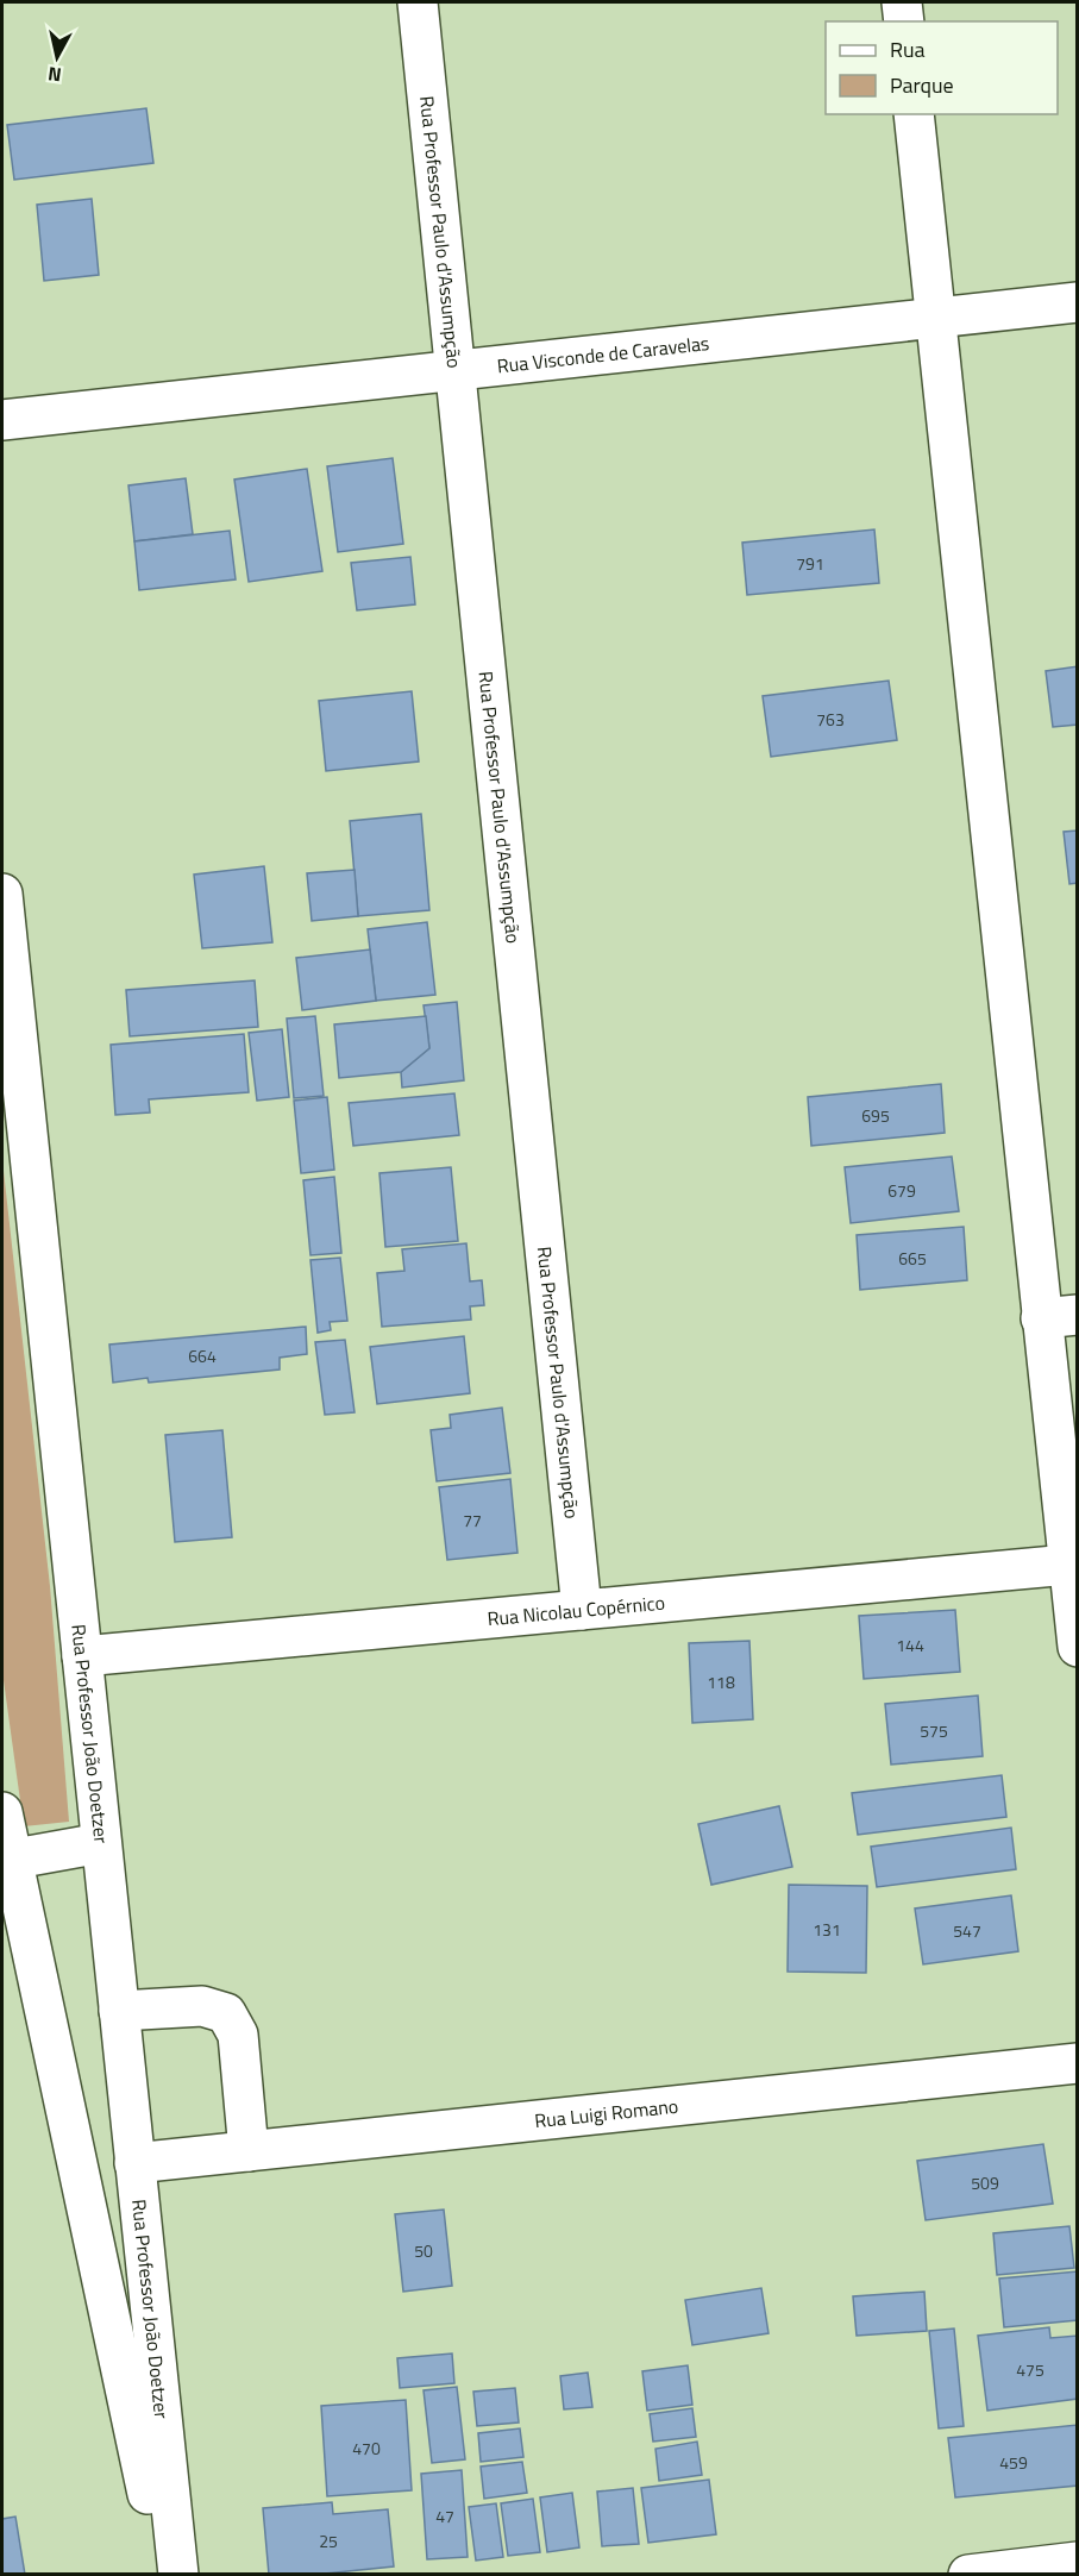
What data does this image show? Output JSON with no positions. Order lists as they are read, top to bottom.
{
  "streets": {
    "street": [
      "Rua Professor Paulo d'Assumpção",
      "Rua Visconde de Caravelas",
      "Rua Nicolau Copérnico",
      "Rua Professor João Doetzer",
      "Rua Luigi Romano"
    ]
  },
  "crossings": [
    ["Rua Professor Paulo d'Assumpção", "Rua Visconde de Caravelas"],
    ["Rua Professor Paulo d'Assumpção", "Rua Nicolau Copérnico"],
    ["Rua Nicolau Copérnico", "Rua Professor João Doetzer"],
    ["Rua Professor João Doetzer", "Rua Luigi Romano"]
  ],
  "house_numbers": [
    "791",
    "763",
    "695",
    "679",
    "665",
    "664",
    "77",
    "144",
    "118",
    "575",
    "131",
    "547",
    "509",
    "50",
    "475",
    "470",
    "459",
    "47",
    "25"
  ],
  "legend": ["Rua", "Parque"],
  "north": "bottom"
}
